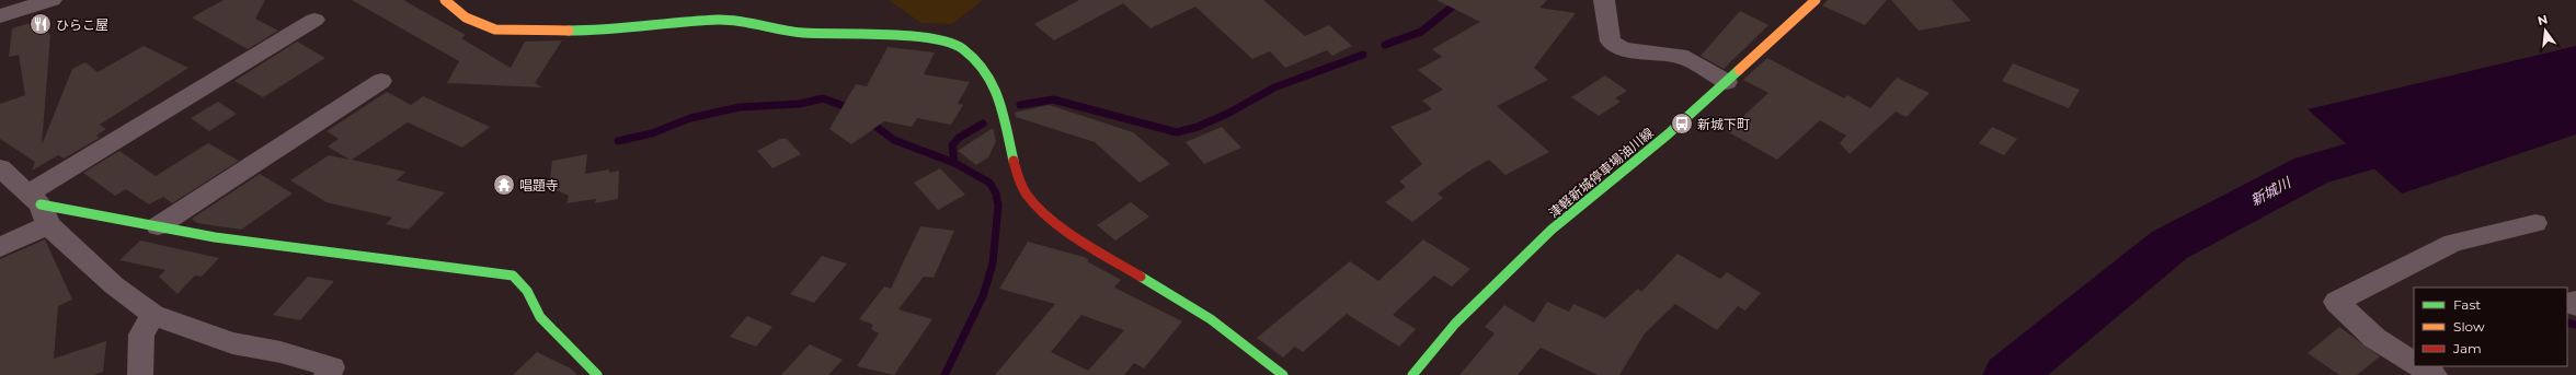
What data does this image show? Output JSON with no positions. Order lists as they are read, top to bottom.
{
  "streets": {
    "street": ["津軽新城停車場油川線"]
  },
  "water": ["新城川"],
  "places": {
    "restaurant": ["ひらこ屋"],
    "bus stop": ["新城下町"],
    "temple": ["唱題寺"]
  },
  "legend": ["Fast", "Slow", "Jam"],
  "north": "top"
}
